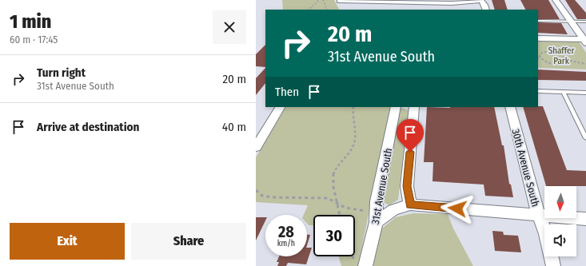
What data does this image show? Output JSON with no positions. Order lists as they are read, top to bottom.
{
  "streets": {
    "street": ["30th Avenue South", "31st Avenue South"]
  },
  "parks": ["Shaffer Park"],
  "north": "bottom",
  "page": {
    "heading": ["1 min", "60 m · 17:45"],
    "turn": ["20 m", "31st Avenue South"],
    "list": [
      {
        "name": "Turn right",
        "note": "31st Avenue South",
        "value": "20 m"
      },
      {
        "name": "Arrive at destination",
        "value": "40 m"
      }
    ],
    "then": "Then",
    "speed": "28 km/h",
    "limit": "30",
    "buttons": ["Exit", "Share"]
  }
}
